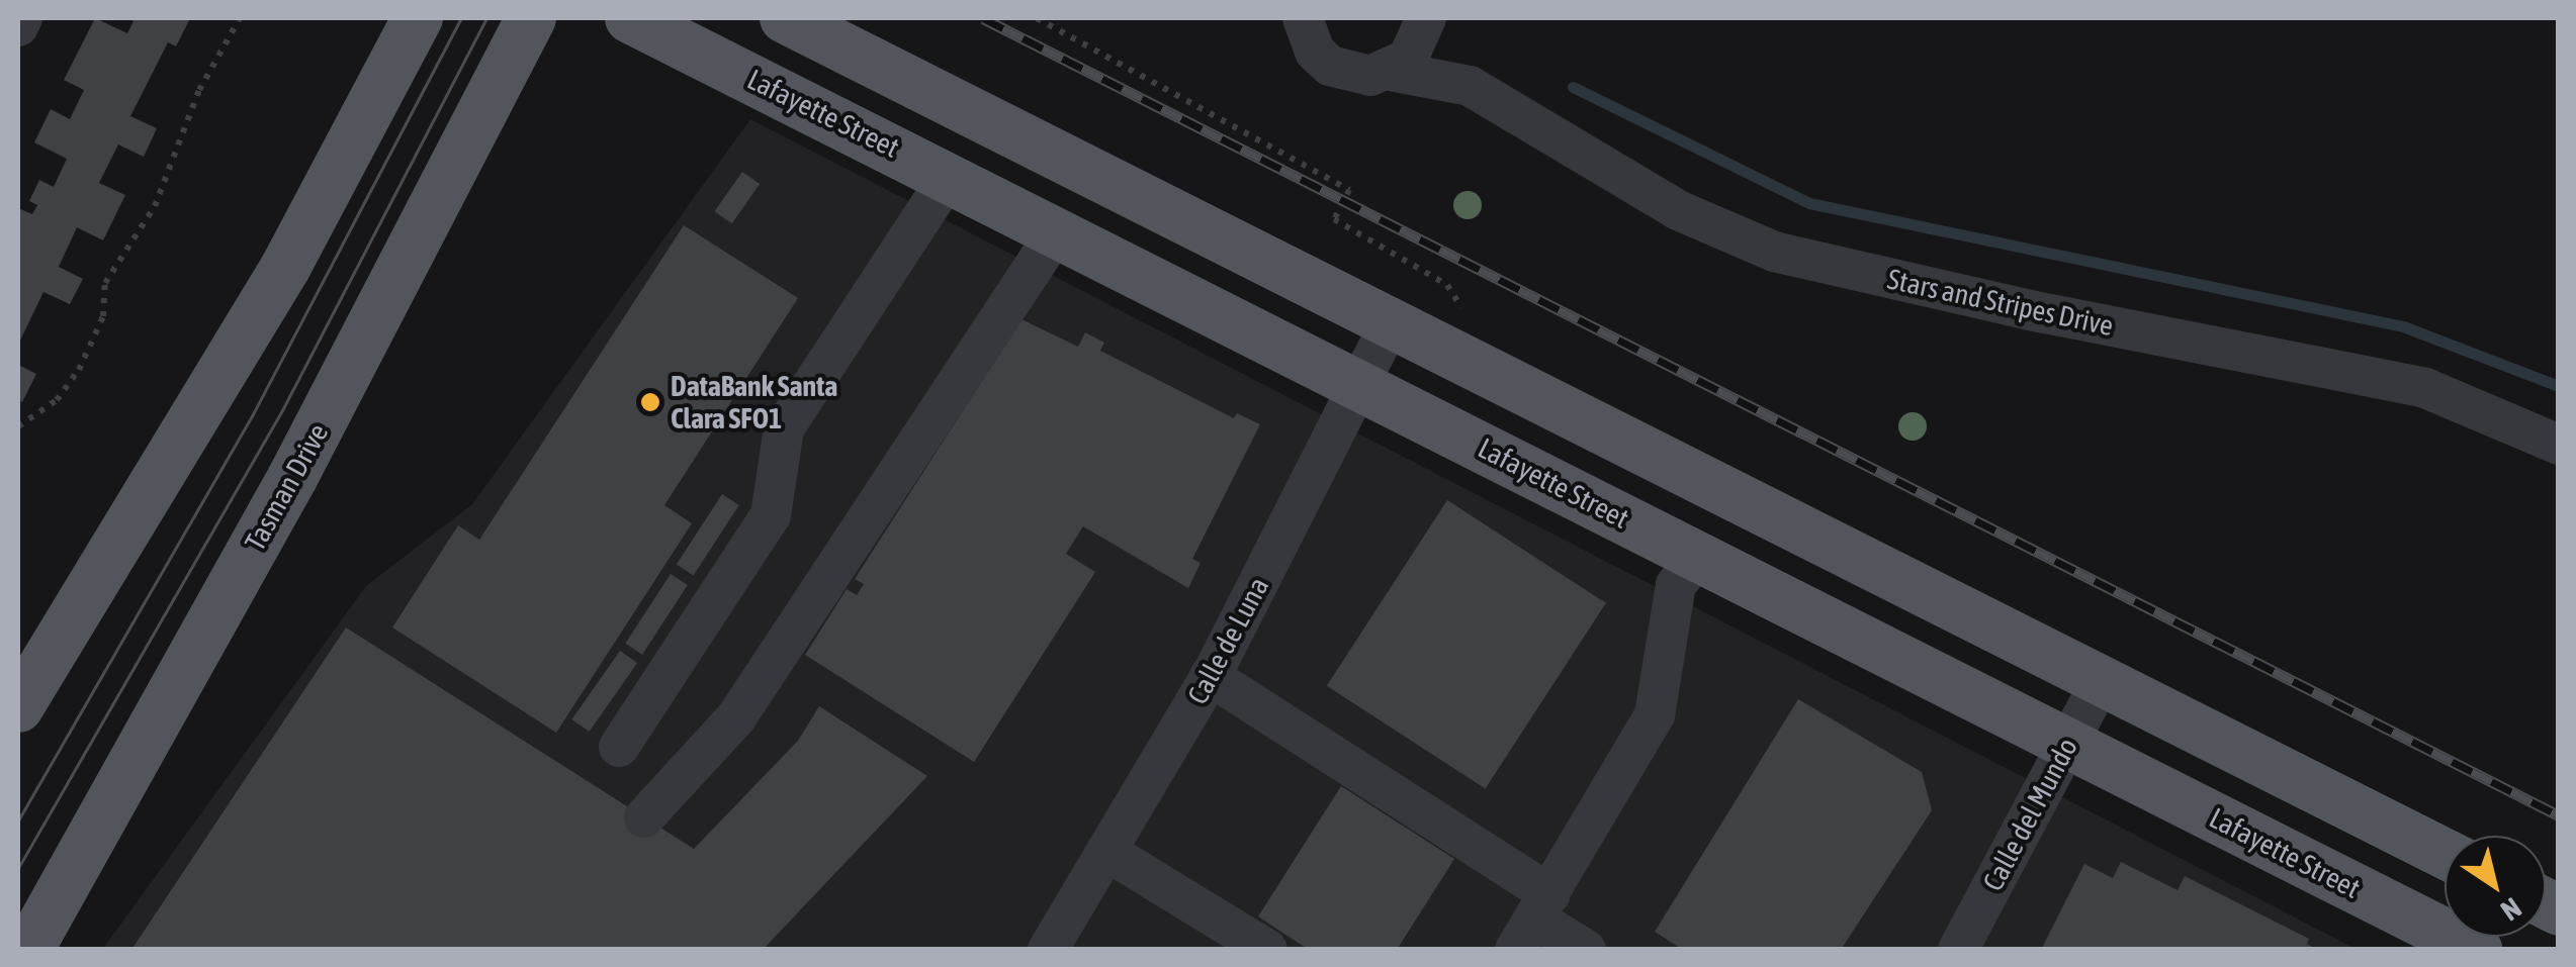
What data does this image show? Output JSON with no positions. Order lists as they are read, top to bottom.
{
  "streets": {
    "main road": ["Lafayette Street", "Tasman Drive"],
    "street": ["Stars and Stripes Drive", "Calle de Luna", "Calle del Mundo"]
  },
  "crossings": [
    ["Lafayette Street", "Calle de Luna"],
    ["Lafayette Street", "Calle del Mundo"]
  ],
  "places": ["DataBank Santa Clara SFO1"],
  "north": "bottom right"
}
